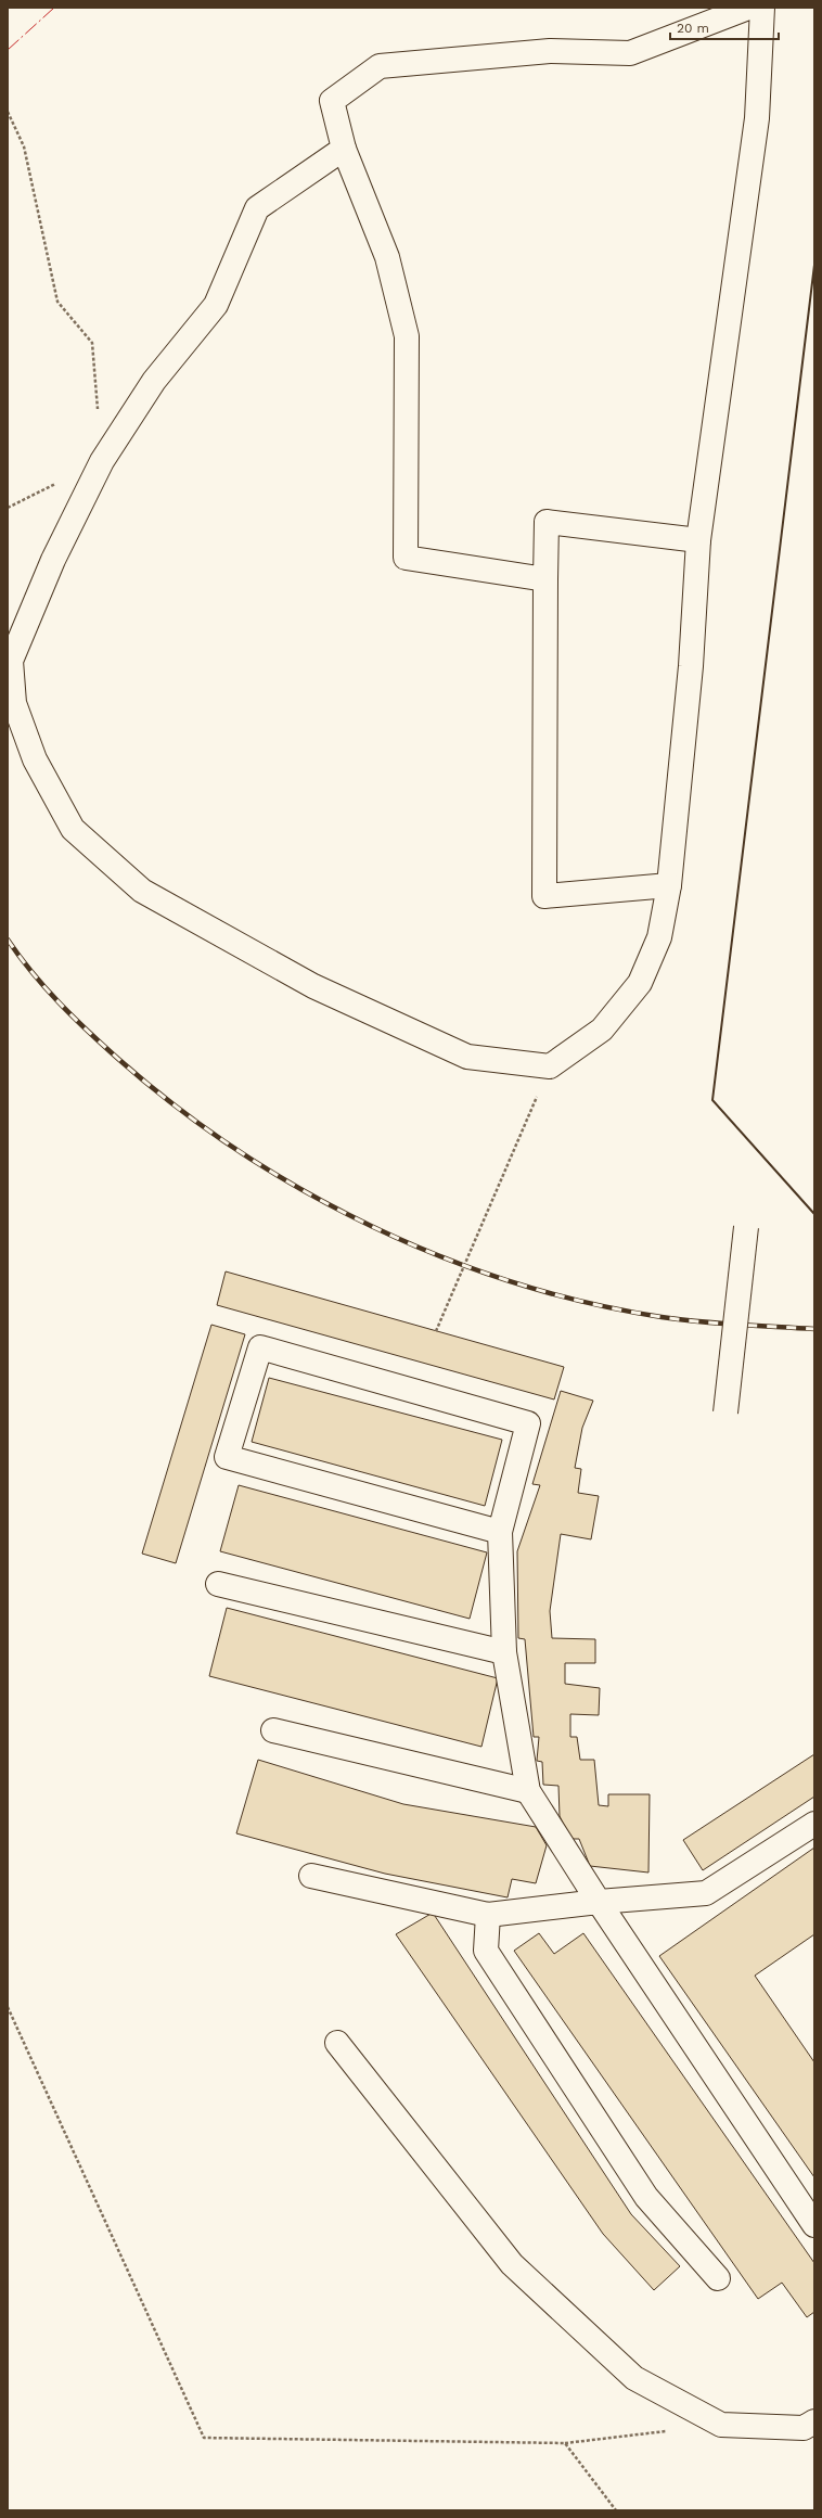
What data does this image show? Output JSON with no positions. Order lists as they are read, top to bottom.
{
  "scale_bar": "20 m"
}
